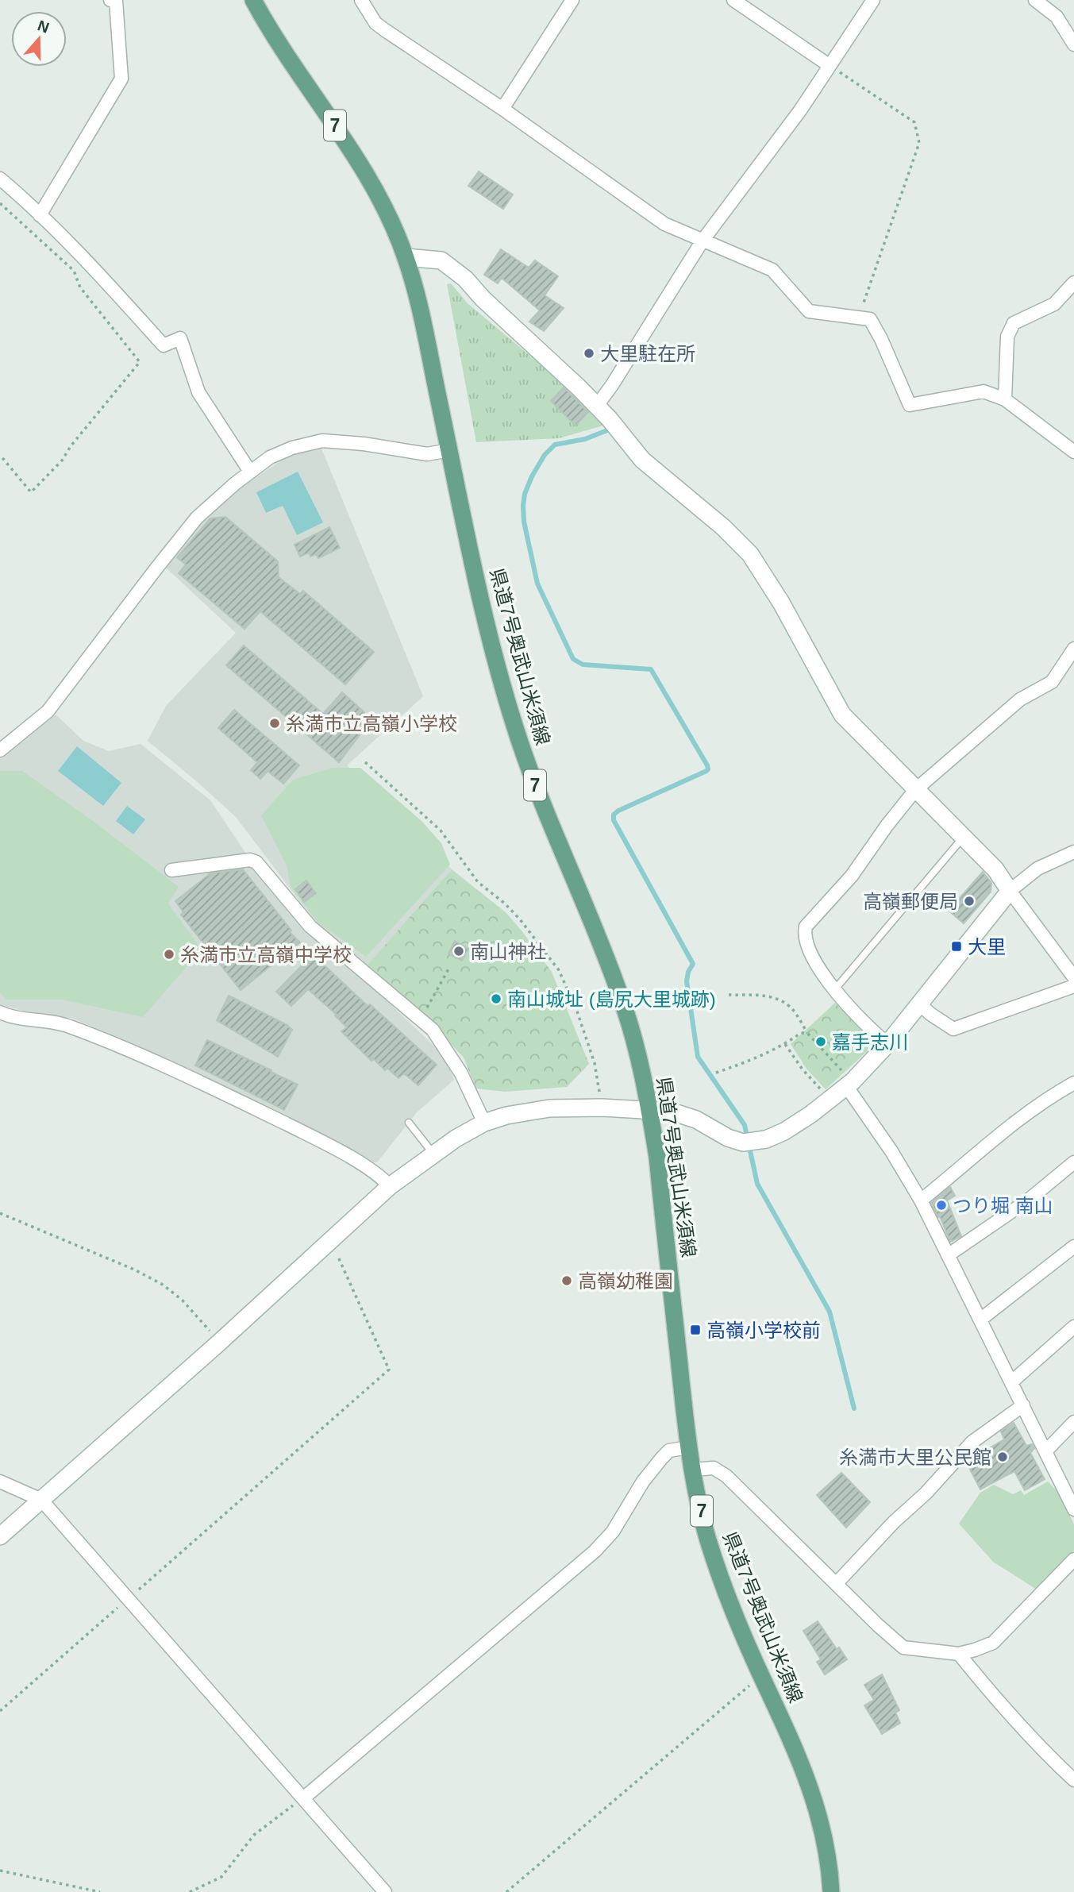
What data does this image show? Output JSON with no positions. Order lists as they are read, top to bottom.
{
  "streets": {
    "main road": ["7", "県道7号奥武山米須線"]
  },
  "places": {
    "other": [
      "大里駐在所",
      "糸満市立高嶺小学校",
      "高嶺郵便局",
      "南山神社",
      "糸満市立高嶺中学校",
      "南山城址 (島尻大里城跡)",
      "嘉手志川",
      "つり堀 南山",
      "高嶺幼稚園",
      "糸満市大里公民館"
    ],
    "transit": ["大里", "高嶺小学校前"]
  },
  "north": "top"
}
